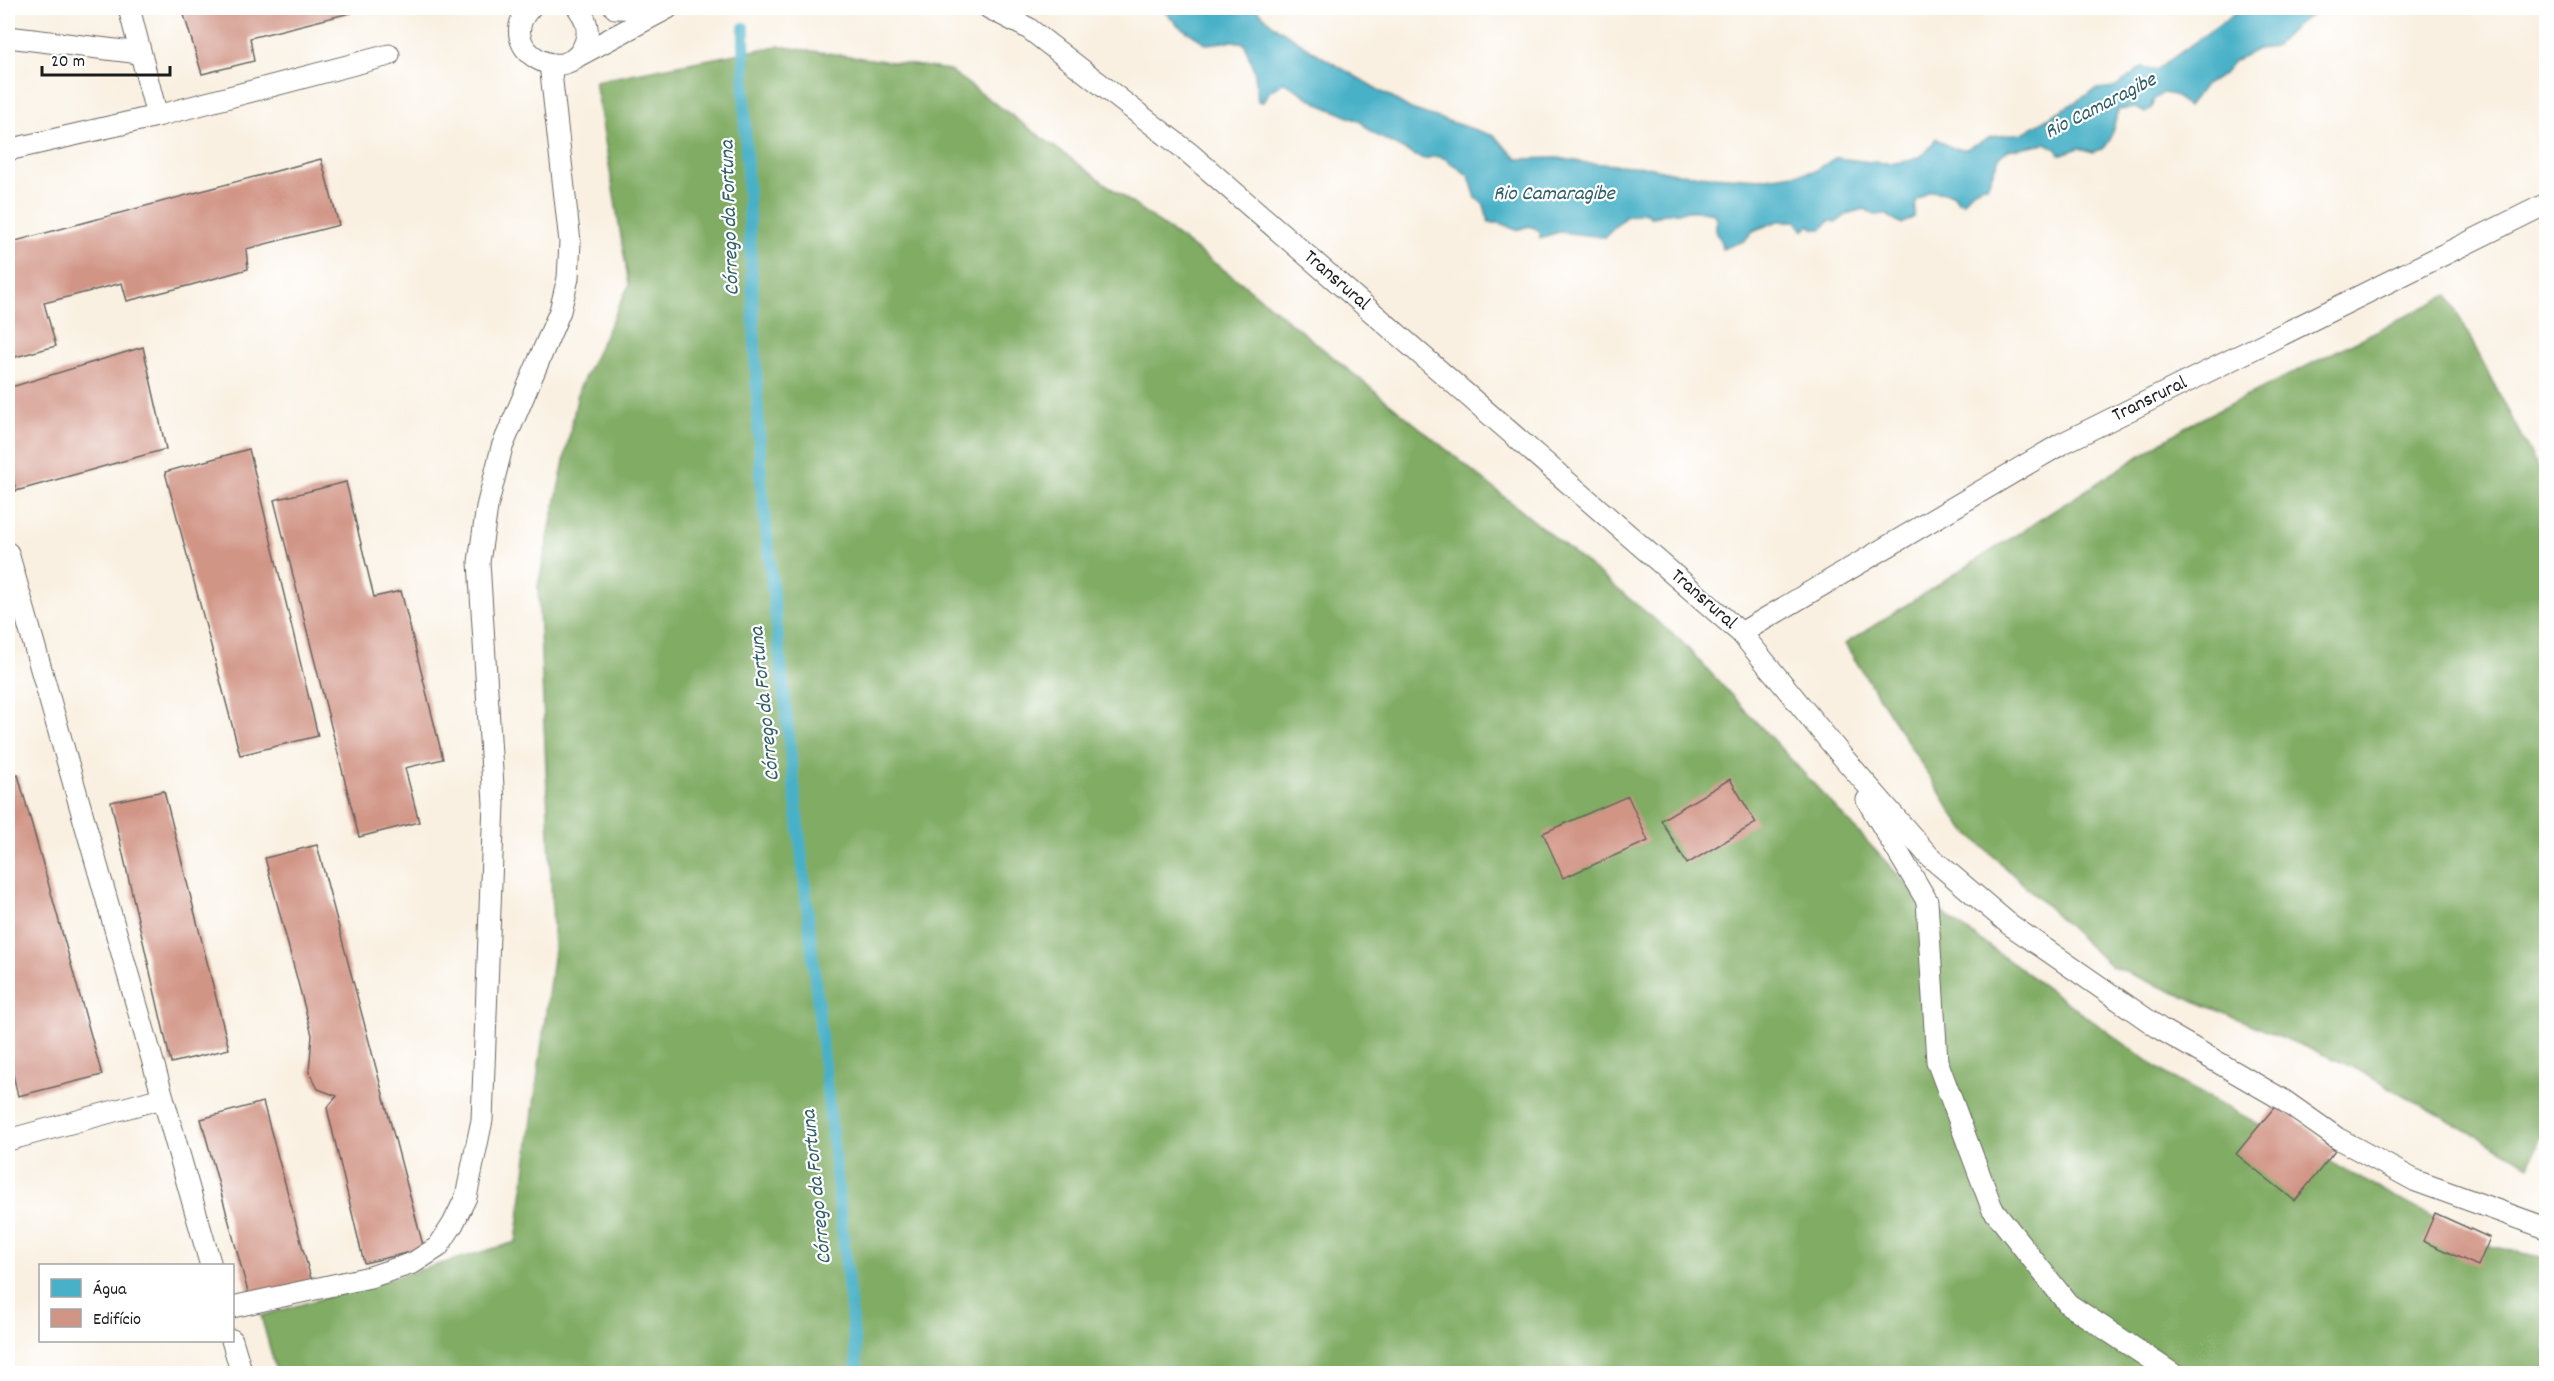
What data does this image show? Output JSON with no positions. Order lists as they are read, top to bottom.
{
  "streets": {
    "lane": ["Transrural"]
  },
  "water": ["Rio Camaragibe", "Córrego da Fortuna"],
  "legend": ["Água", "Edifício"],
  "scale_bar": "20 m"
}
